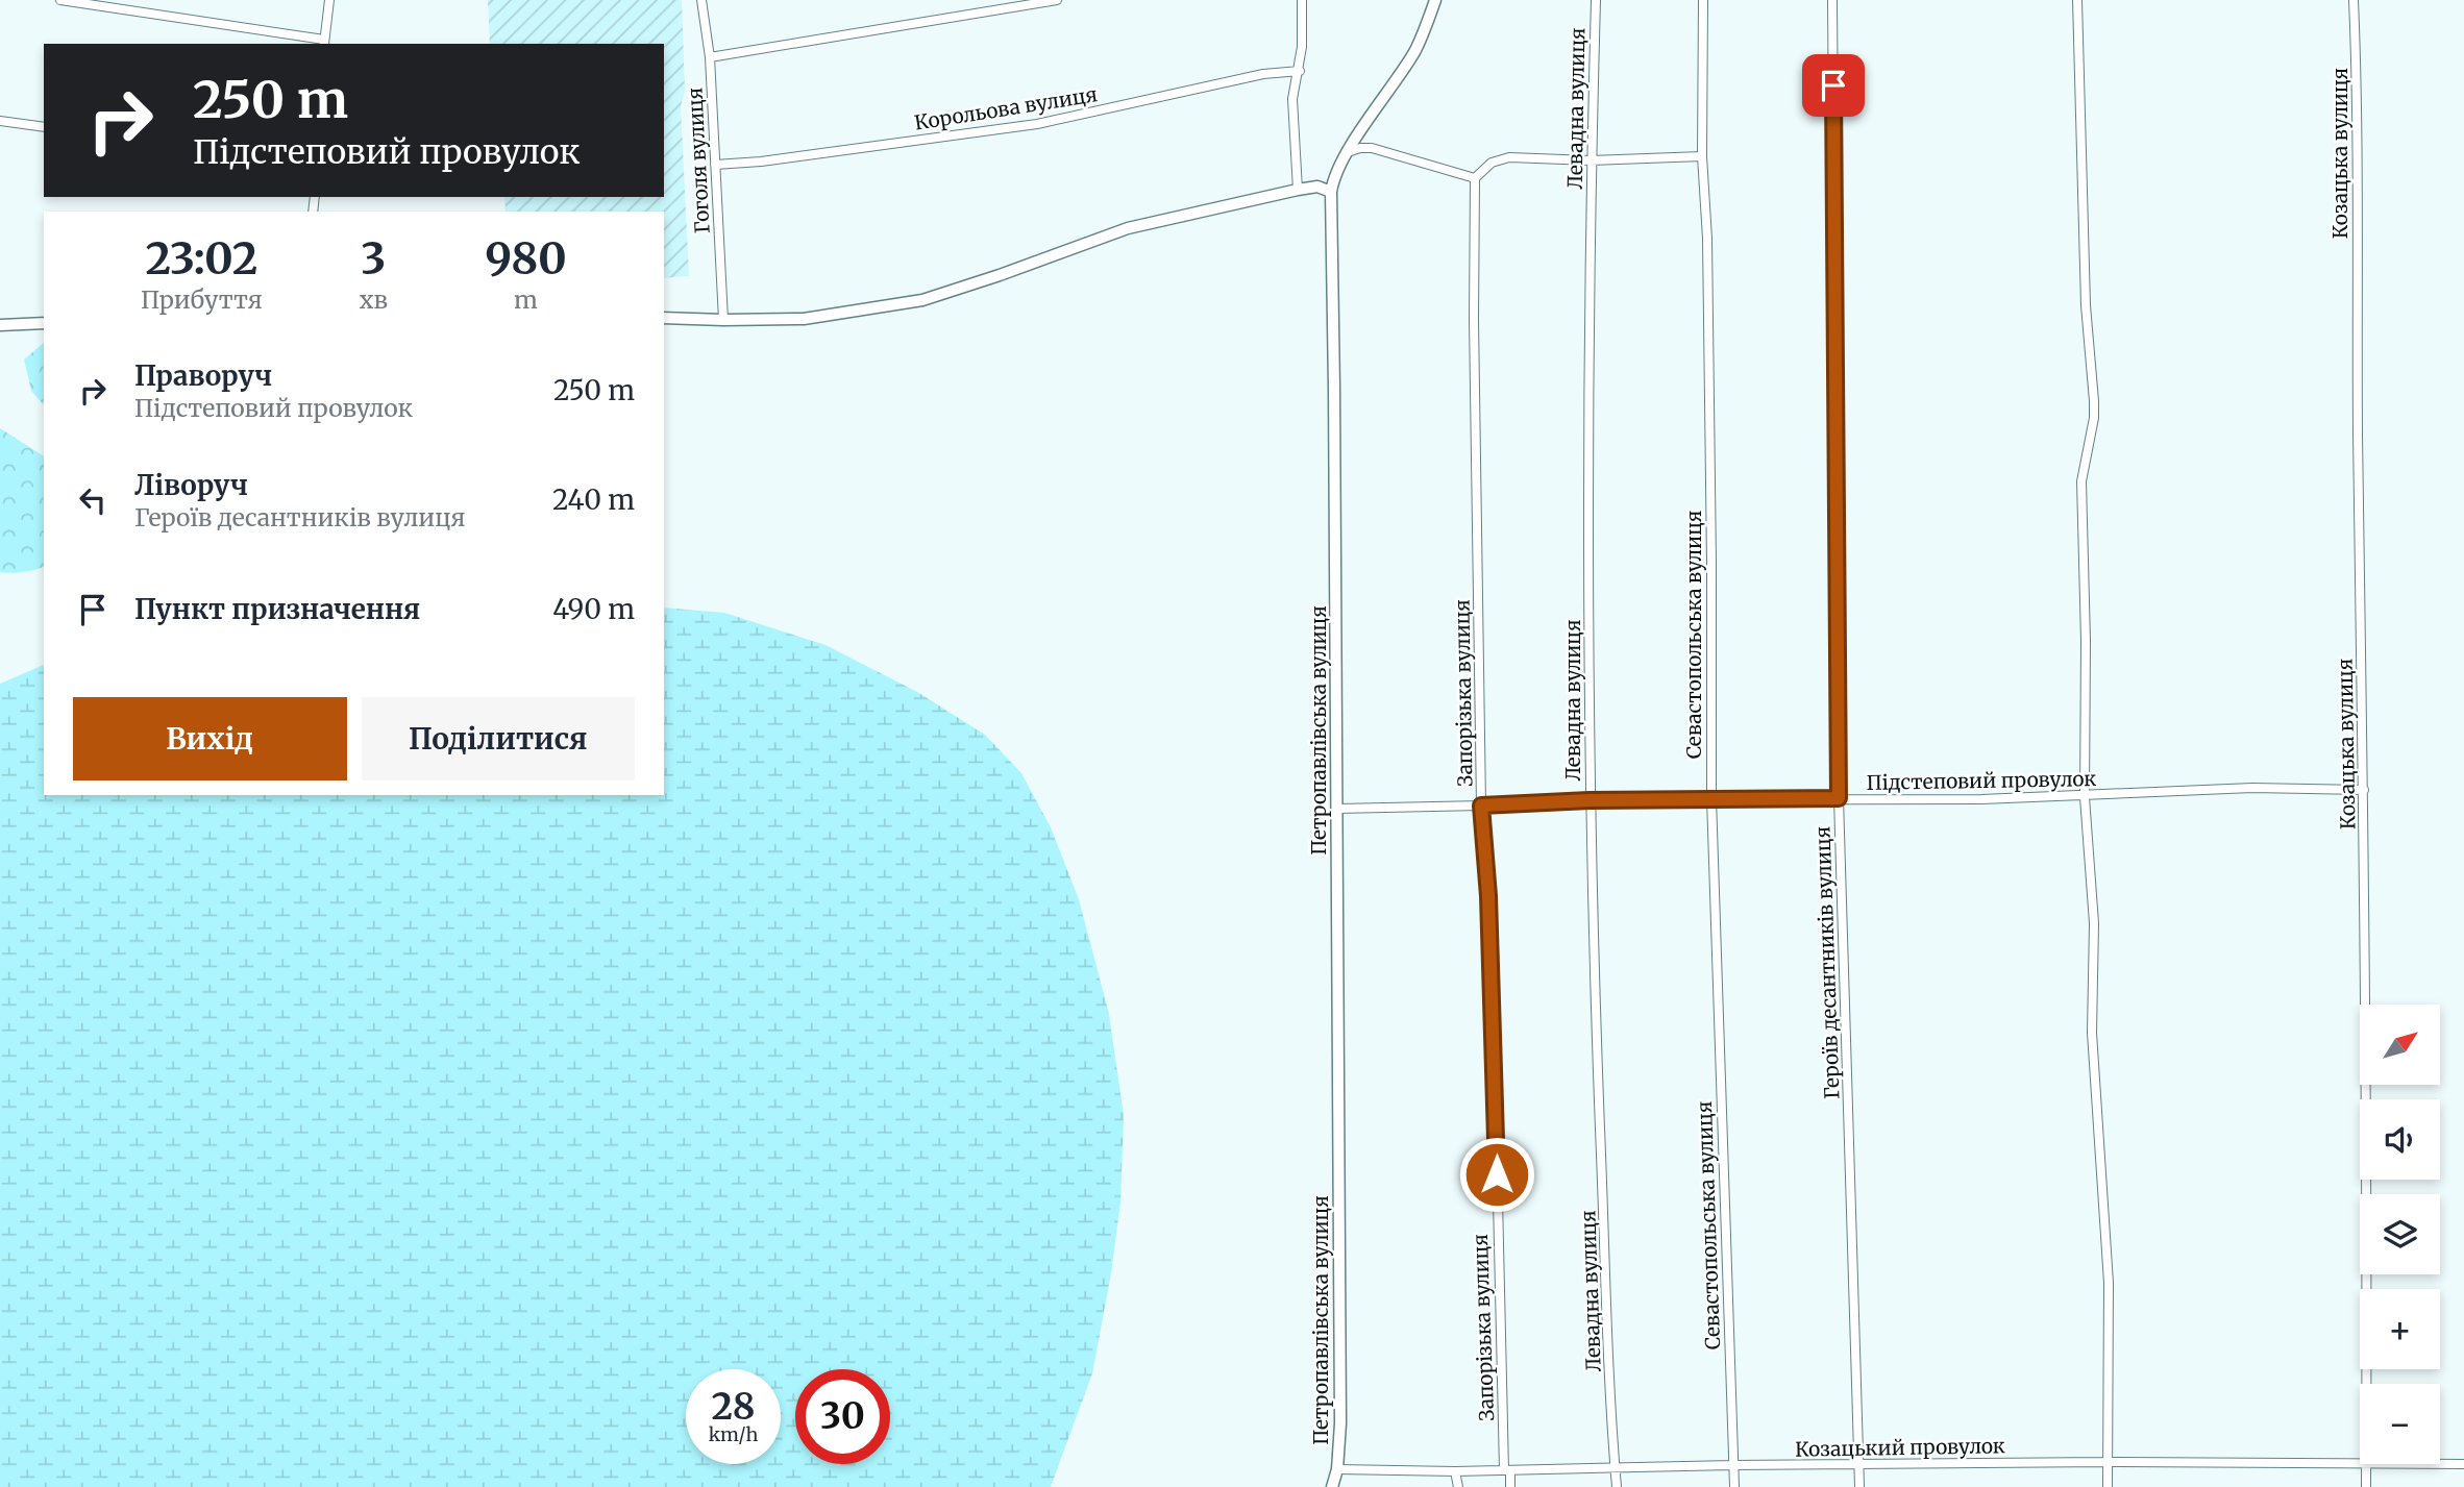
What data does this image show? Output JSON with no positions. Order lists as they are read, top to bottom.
{
  "streets": {
    "street": [
      "Корольова вулиця",
      "Левадна вулиця",
      "Козацька вулиця",
      "Гоголя вулиця",
      "Севастопольська вулиця",
      "Запорізька вулиця",
      "Петропавлівська вулиця",
      "Підстеповий провулок",
      "Героїв десантників вулиця",
      "Козацький провулок"
    ]
  },
  "crossings": [
    ["Корольова вулиця", "Гоголя вулиця"],
    ["Левадна вулиця", "Підстеповий провулок"],
    ["Левадна вулиця", "Козацький провулок"],
    ["Козацька вулиця", "Підстеповий провулок"],
    ["Козацька вулиця", "Козацький провулок"],
    ["Севастопольська вулиця", "Підстеповий провулок"],
    ["Севастопольська вулиця", "Козацький провулок"],
    ["Запорізька вулиця", "Підстеповий провулок"],
    ["Запорізька вулиця", "Козацький провулок"],
    ["Петропавлівська вулиця", "Підстеповий провулок"],
    ["Петропавлівська вулиця", "Козацький провулок"],
    ["Підстеповий провулок", "Героїв десантників вулиця"],
    ["Героїв десантників вулиця", "Козацький провулок"]
  ],
  "north": "top right",
  "page": {
    "turn": ["250 m", "Підстеповий провулок"],
    "eta": [
      "23:02",
      "Прибуття",
      "3",
      "хв",
      "980",
      "m"
    ],
    "list": [
      {
        "name": "Праворуч",
        "note": "Підстеповий провулок",
        "value": "250 m"
      },
      {
        "name": "Ліворуч",
        "note": "Героїв десантників вулиця",
        "value": "240 m"
      },
      {
        "name": "Пункт призначення",
        "value": "490 m"
      }
    ],
    "buttons": ["Вихід", "Поділитися"],
    "map_buttons": ["+", "−"],
    "speed": "28 km/h",
    "limit": "30"
  }
}
